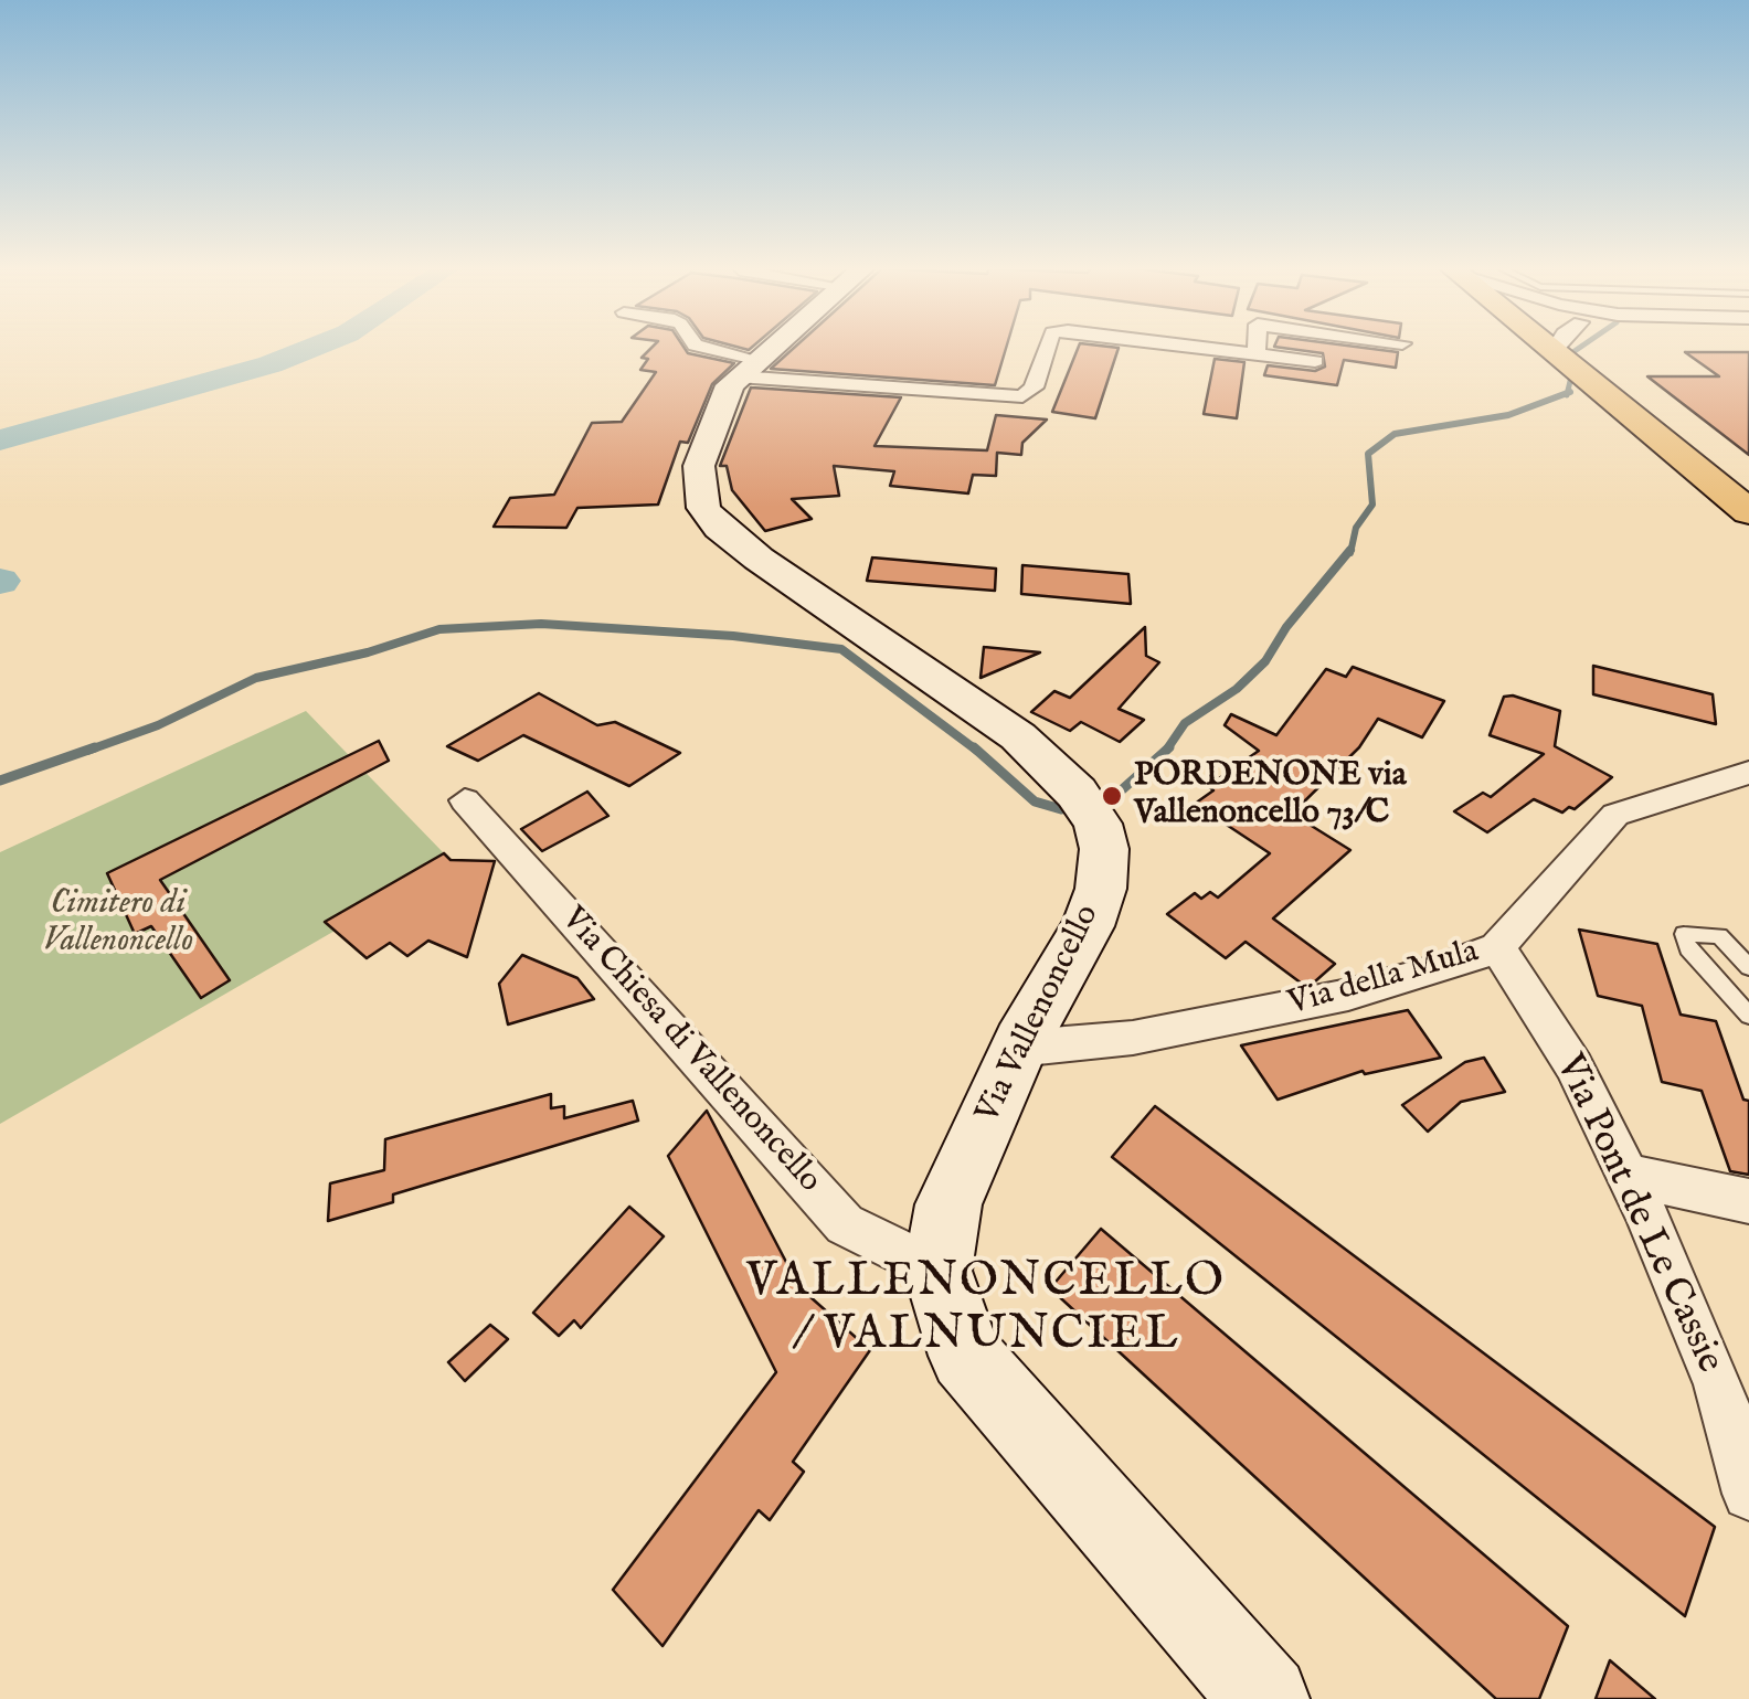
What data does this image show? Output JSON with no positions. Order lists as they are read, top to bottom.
{
  "streets": {
    "street": [
      "Via della Mula",
      "Via Vallenoncello",
      "Via Chiesa di Vallenoncello",
      "Via Pont de Le Cassie"
    ]
  },
  "crossings": [
    ["Via della Mula", "Via Vallenoncello"],
    ["Via della Mula", "Via Pont de Le Cassie"],
    ["Via Vallenoncello", "Via Chiesa di Vallenoncello"]
  ],
  "districts": ["VALLENONCELLO / VALNUNCIEL"],
  "parks": ["Cimitero di Vallenoncello"],
  "places": ["PORDENONE via Vallenoncello 73/C"]
}
